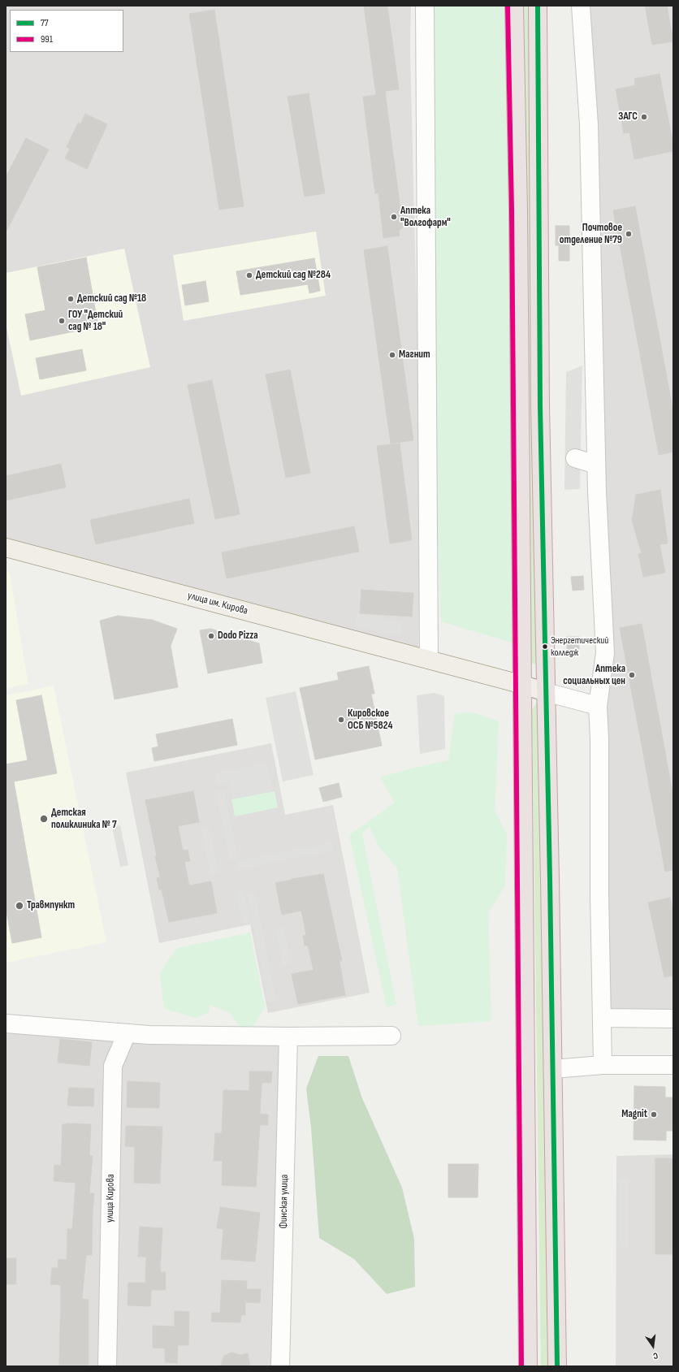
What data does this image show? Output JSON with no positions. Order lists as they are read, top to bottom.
{
  "streets": {
    "main road": ["улица им. Кирова"],
    "street": ["улица Кирова", "Финская улица"]
  },
  "places": [
    "ЗАГС",
    "Аптека \"Волгофарм\"",
    "Почтовое отделение №79",
    "Детский сад №284",
    "Детский сад №18",
    "ГОУ \"Детский сад № 18\"",
    "Магнит",
    "Dodo Pizza",
    "Энергетический колледж",
    "Аптека социальных цен",
    "Кировское ОСБ №5824",
    "Детская поликлиника № 7",
    "Травмпункт",
    "Magnit"
  ],
  "lines": ["transit line 77", "transit line 991"],
  "legend": ["77", "991"],
  "north": "bottom"
}
